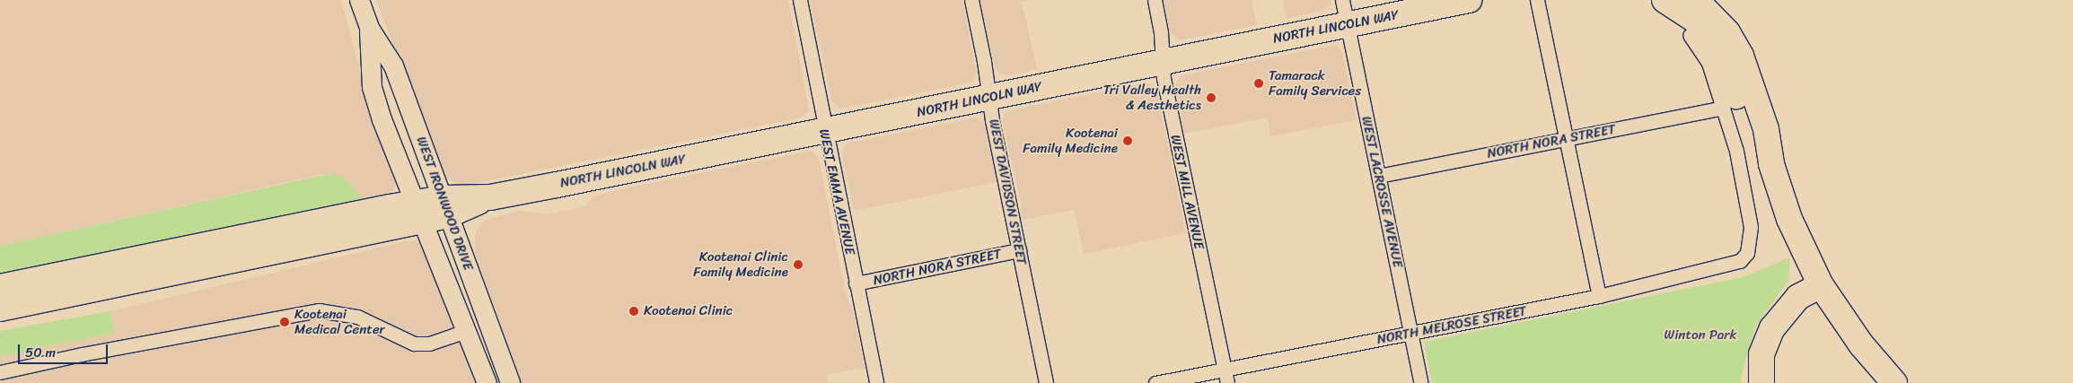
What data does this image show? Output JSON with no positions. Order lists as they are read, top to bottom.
{
  "streets": {
    "highway": ["NORTH LINCOLN WAY"],
    "street": [
      "NORTH NORA STREET",
      "WEST EMMA AVENUE",
      "WEST DAVIDSON STREET",
      "WEST MILL AVENUE",
      "WEST LACROSSE AVENUE",
      "WEST IRONWOOD DRIVE",
      "NORTH MELROSE STREET"
    ]
  },
  "crossings": [
    ["NORTH LINCOLN WAY", "WEST EMMA AVENUE"],
    ["NORTH LINCOLN WAY", "WEST DAVIDSON STREET"],
    ["NORTH LINCOLN WAY", "WEST MILL AVENUE"],
    ["NORTH LINCOLN WAY", "WEST LACROSSE AVENUE"],
    ["NORTH LINCOLN WAY", "WEST IRONWOOD DRIVE"],
    ["NORTH NORA STREET", "WEST EMMA AVENUE"],
    ["NORTH NORA STREET", "WEST DAVIDSON STREET"],
    ["NORTH NORA STREET", "WEST LACROSSE AVENUE"],
    ["NORTH NORA STREET", "NORTH MELROSE STREET"],
    ["WEST MILL AVENUE", "NORTH MELROSE STREET"],
    ["WEST LACROSSE AVENUE", "NORTH MELROSE STREET"]
  ],
  "parks": ["Winton Park"],
  "places": [
    "Tamarack Family Services",
    "Tri Valley Health & Aesthetics",
    "Kootenai Family Medicine",
    "Kootenai Clinic Family Medicine",
    "Kootenai Clinic",
    "Kootenai Medical Center"
  ],
  "scale_bar": "50 m"
}
